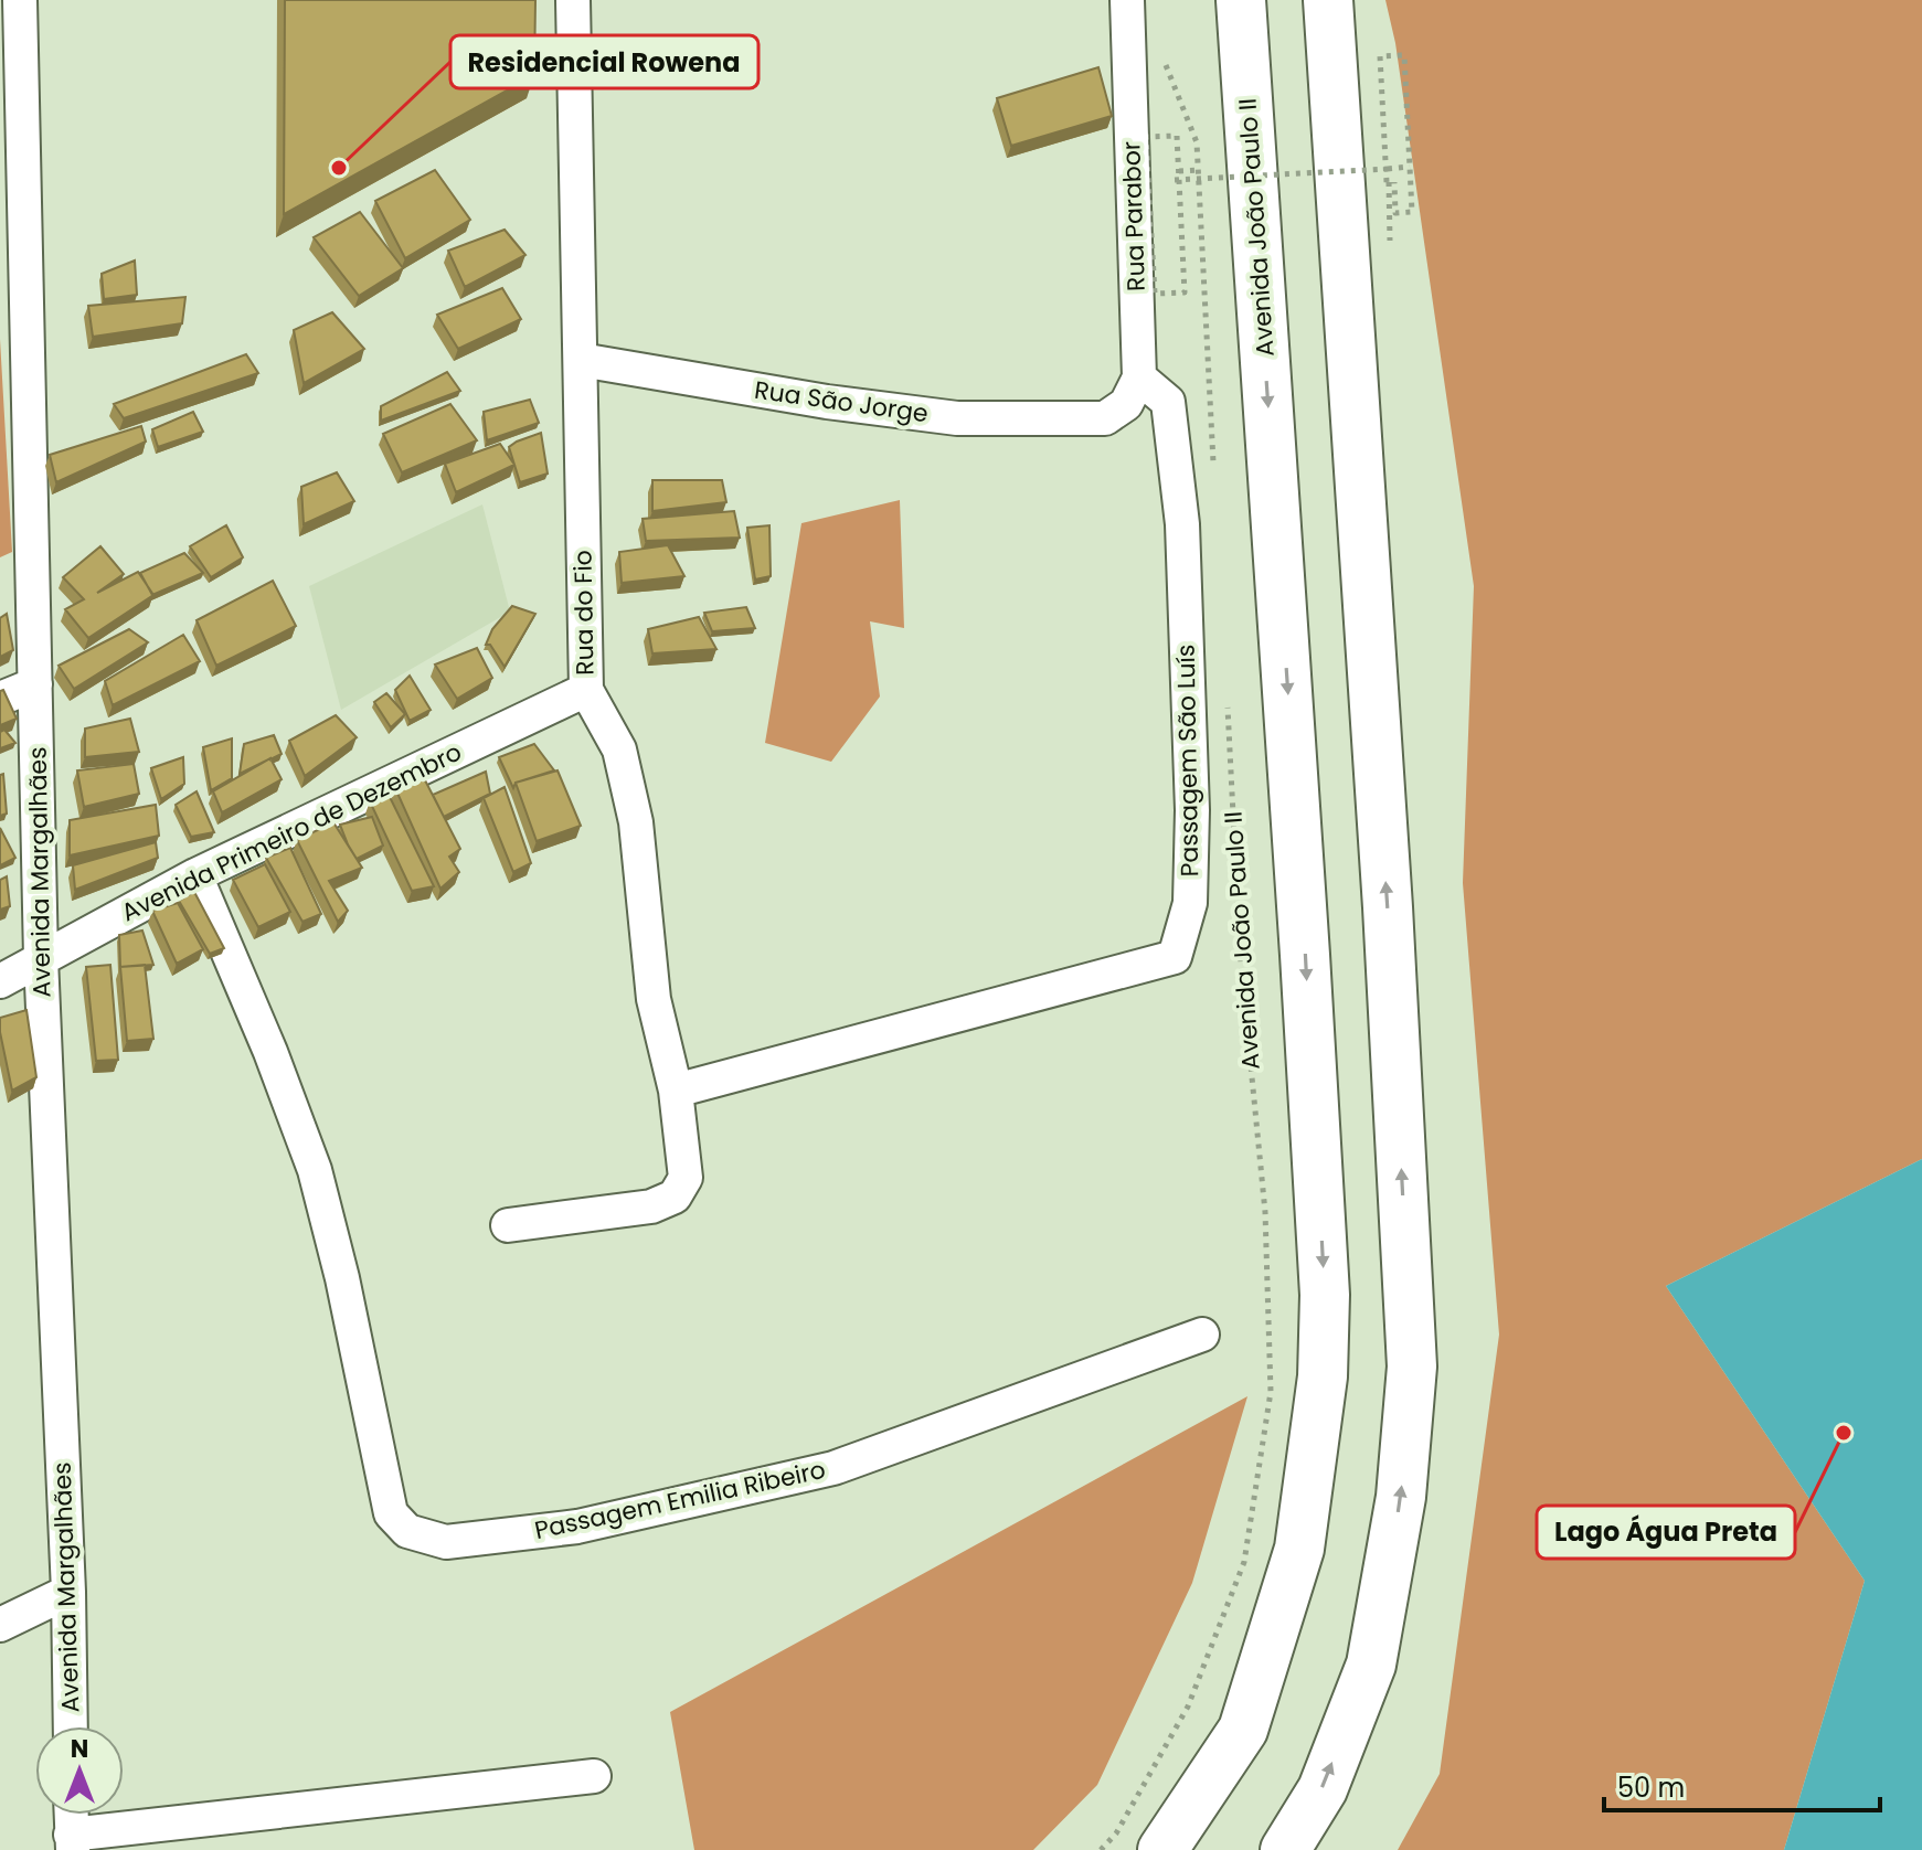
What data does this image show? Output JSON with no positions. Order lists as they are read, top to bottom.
{
  "streets": {
    "main road": ["Avenida João Paulo II"],
    "street": [
      "Rua Parabor",
      "Rua São Jorge",
      "Rua do Fio",
      "Passagem São Luís",
      "Avenida Primeiro de Dezembro",
      "Avenida Margalhães",
      "Passagem Emilia Ribeiro"
    ]
  },
  "crossings": [
    ["Rua Parabor", "Rua São Jorge"],
    ["Rua Parabor", "Passagem São Luís"],
    ["Rua São Jorge", "Rua do Fio"],
    ["Rua São Jorge", "Passagem São Luís"],
    ["Rua do Fio", "Passagem São Luís"],
    ["Rua do Fio", "Avenida Primeiro de Dezembro"],
    ["Avenida Primeiro de Dezembro", "Avenida Margalhães"],
    ["Avenida Primeiro de Dezembro", "Passagem Emilia Ribeiro"]
  ],
  "places": ["Residencial Rowena", "Lago Água Preta"],
  "scale_bar": "50 m",
  "north": "top"
}
